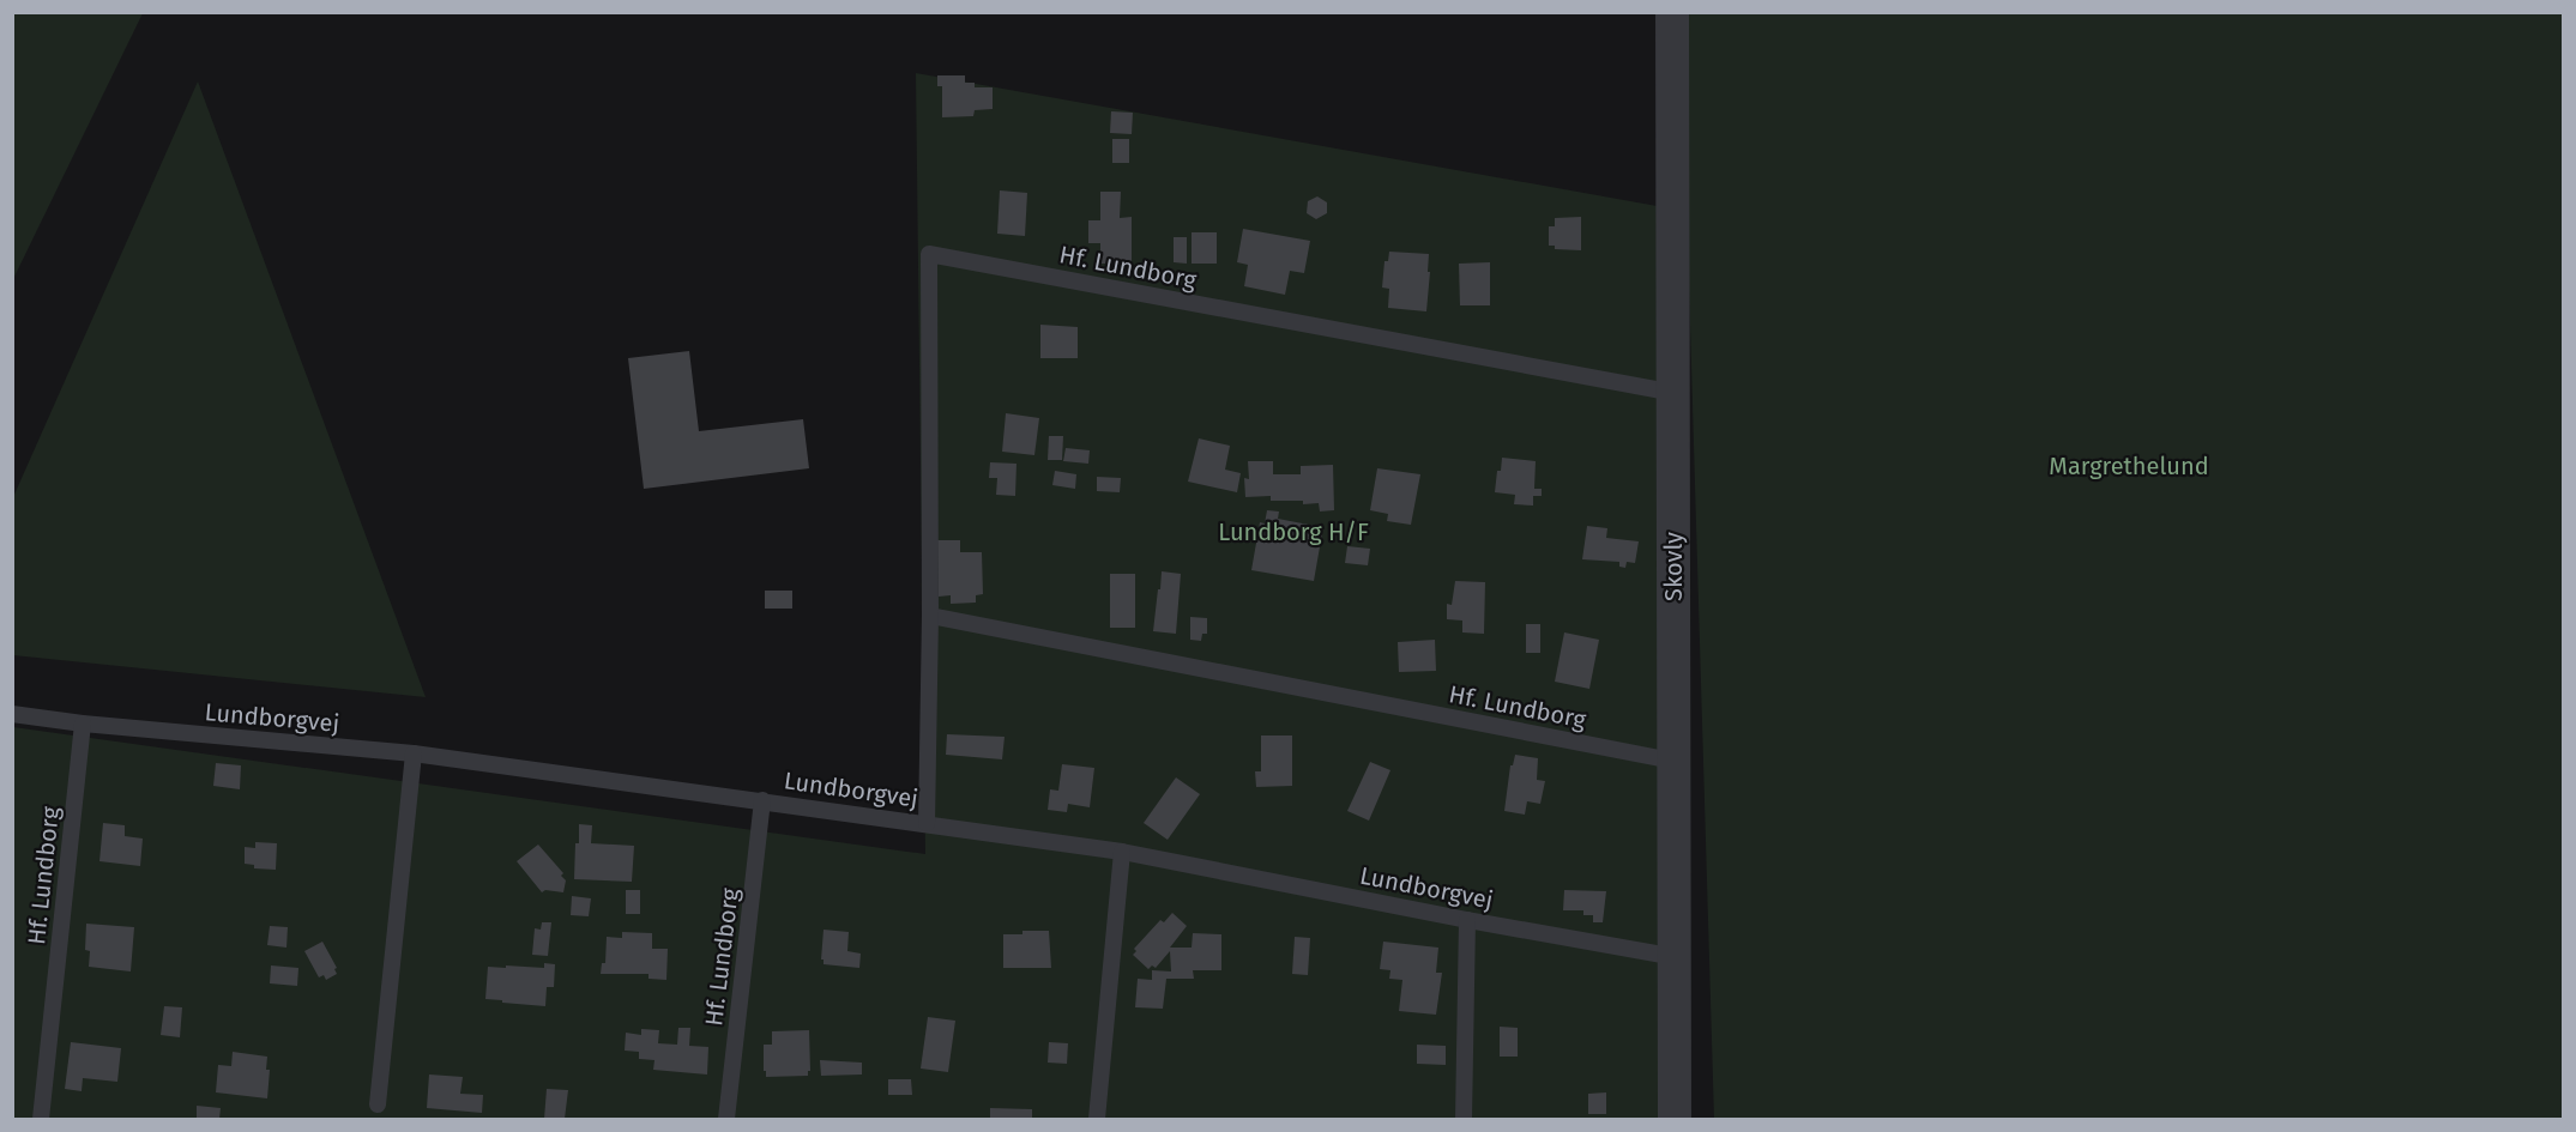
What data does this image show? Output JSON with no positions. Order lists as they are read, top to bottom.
{
  "streets": {
    "street": ["Skovly"],
    "lane": ["Hf. Lundborg", "Lundborgvej"]
  },
  "crossings": [
    ["Hf. Lundborg", "Skovly"],
    ["Hf. Lundborg", "Lundborgvej"],
    ["Skovly", "Lundborgvej"]
  ],
  "parks": ["Margrethelund", "Lundborg H/F"]
}
